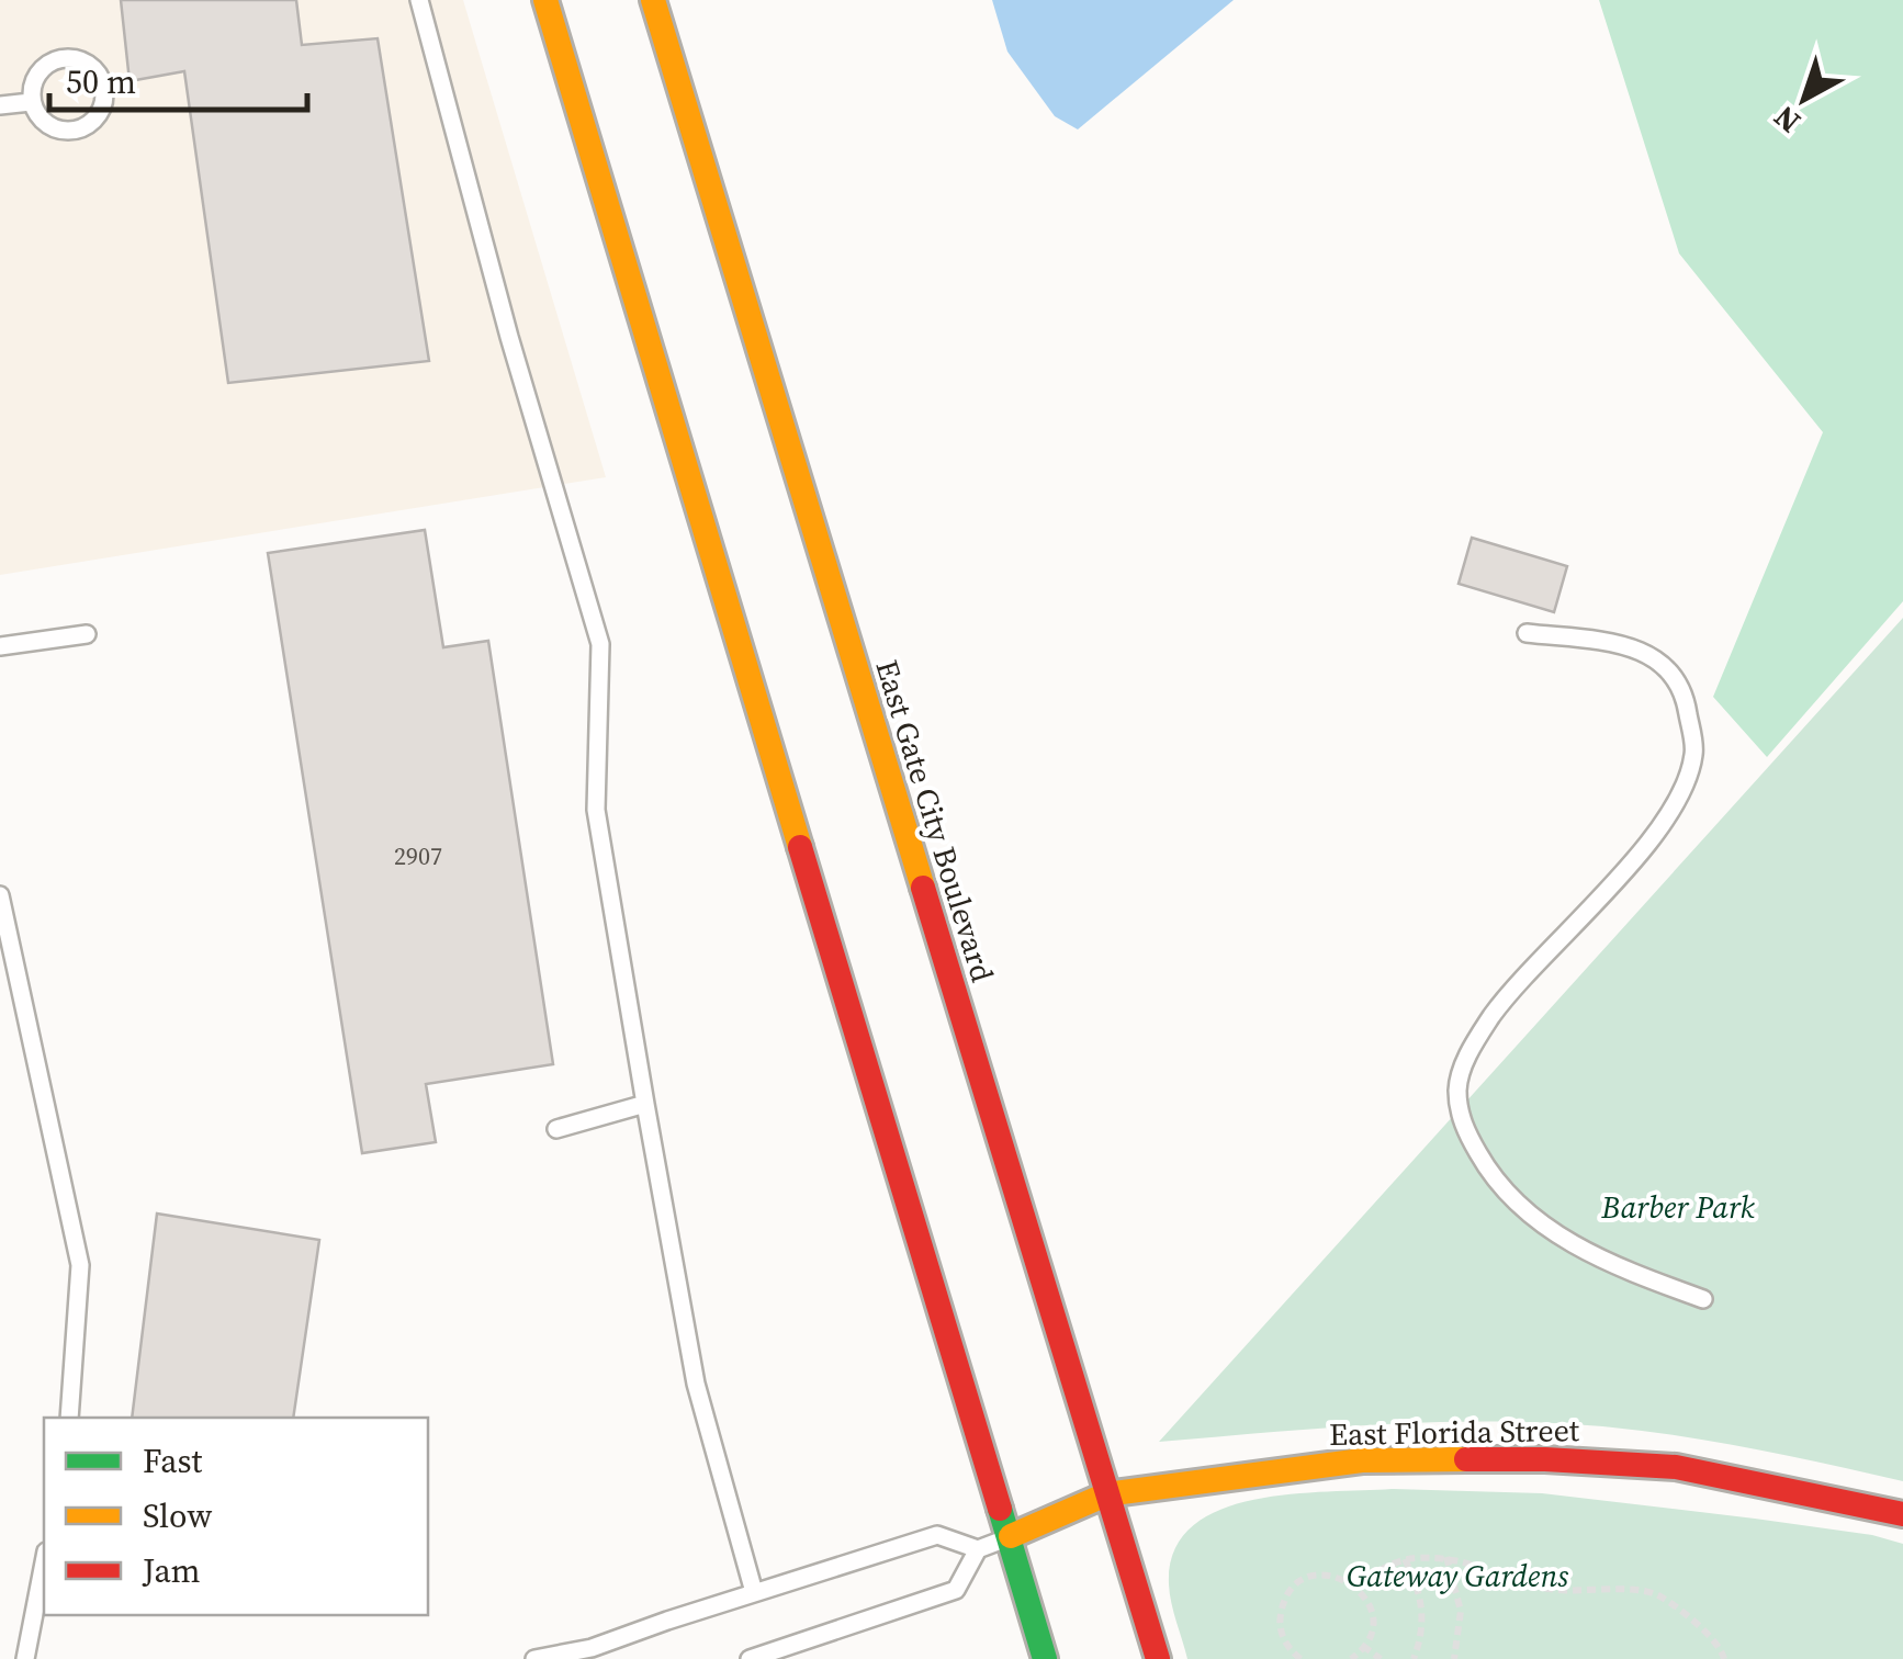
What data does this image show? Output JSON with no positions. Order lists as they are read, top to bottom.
{
  "streets": {
    "main road": ["East Gate City Boulevard", "East Florida Street"]
  },
  "crossings": [
    ["East Gate City Boulevard", "East Florida Street"]
  ],
  "parks": ["Barber Park", "Gateway Gardens"],
  "house_numbers": ["2907"],
  "legend": ["Fast", "Slow", "Jam"],
  "scale_bar": "50 m",
  "north": "bottom left"
}
